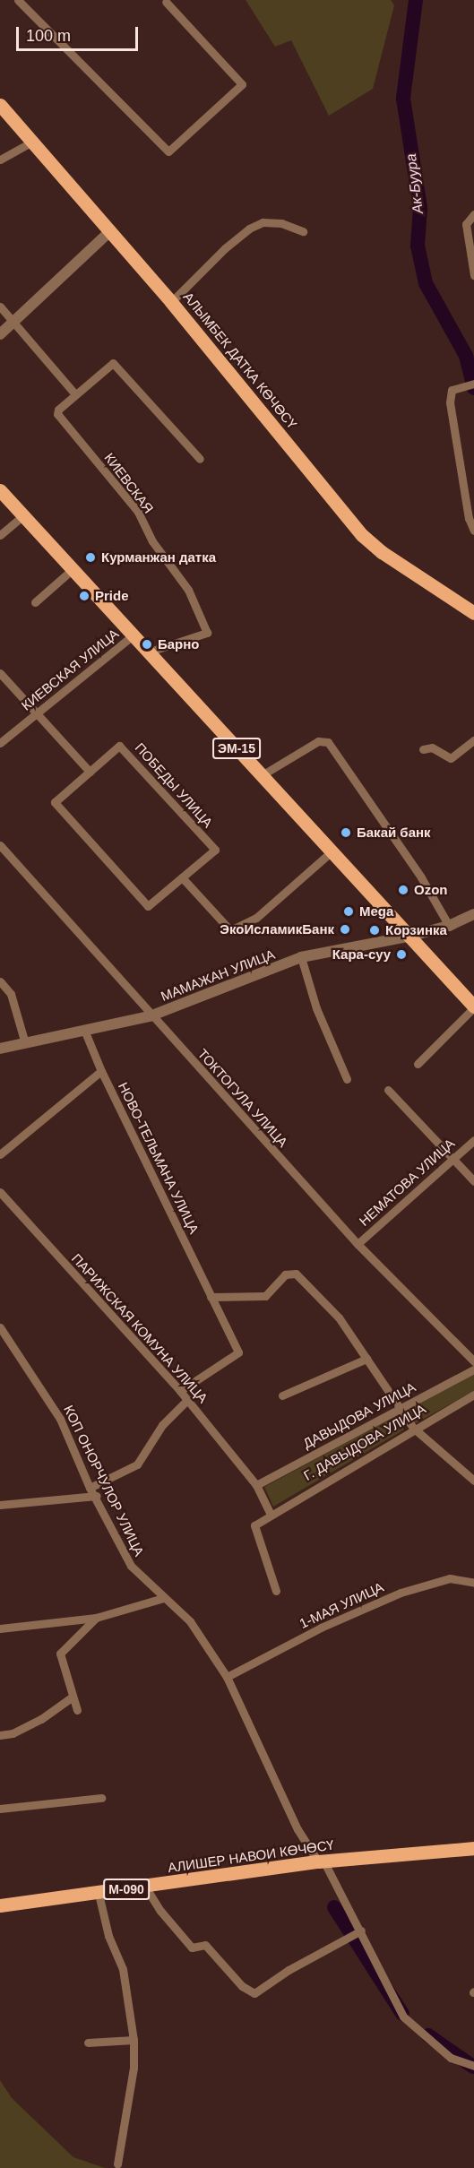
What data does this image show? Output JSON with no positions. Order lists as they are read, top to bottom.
{
  "streets": {
    "main road": [
      "АЛЫМБЕК ДАТКА КӨЧӨСҮ",
      "ЭМ-15",
      "АЛИШЕР НАВОИ КӨЧӨСҮ",
      "М-090"
    ],
    "street": [
      "КИЕВСКАЯ",
      "КИЕВСКАЯ УЛИЦА",
      "ПОБЕДЫ УЛИЦА",
      "МАМАЖАН УЛИЦА",
      "ТОКТОГУЛА УЛИЦА",
      "НОВО-ТЕЛЬМАНА УЛИЦА",
      "НЕМАТОВА УЛИЦА",
      "ПАРИЖСКАЯ КОМУНА УЛИЦА",
      "ДАВЫДОВА УЛИЦА",
      "Г. ДАВЫДОВА УЛИЦА",
      "КОП ОНОРЧУЛОР УЛИЦА",
      "1-МАЯ УЛИЦА"
    ]
  },
  "crossings": [
    ["КИЕВСКАЯ", "ЭМ-15"],
    ["КИЕВСКАЯ УЛИЦА", "ЭМ-15"],
    ["ЭМ-15", "МАМАЖАН УЛИЦА"],
    ["МАМАЖАН УЛИЦА", "ТОКТОГУЛА УЛИЦА"],
    ["МАМАЖАН УЛИЦА", "НОВО-ТЕЛЬМАНА УЛИЦА"],
    ["ТОКТОГУЛА УЛИЦА", "НЕМАТОВА УЛИЦА"],
    ["НОВО-ТЕЛЬМАНА УЛИЦА", "ПАРИЖСКАЯ КОМУНА УЛИЦА"],
    ["ПАРИЖСКАЯ КОМУНА УЛИЦА", "ДАВЫДОВА УЛИЦА"],
    ["ПАРИЖСКАЯ КОМУНА УЛИЦА", "Г. ДАВЫДОВА УЛИЦА"],
    ["КОП ОНОРЧУЛОР УЛИЦА", "1-МАЯ УЛИЦА"],
    ["КОП ОНОРЧУЛОР УЛИЦА", "АЛИШЕР НАВОИ КӨЧӨСҮ"]
  ],
  "water": ["Ак-Буура"],
  "places": [
    "Курманжан датка",
    "Pride",
    "Барно",
    "Бакай банк",
    "Ozon",
    "Mega",
    "ЭкоИсламикБанк",
    "Корзинка",
    "Кара-суу"
  ],
  "scale_bar": "100 m"
}
